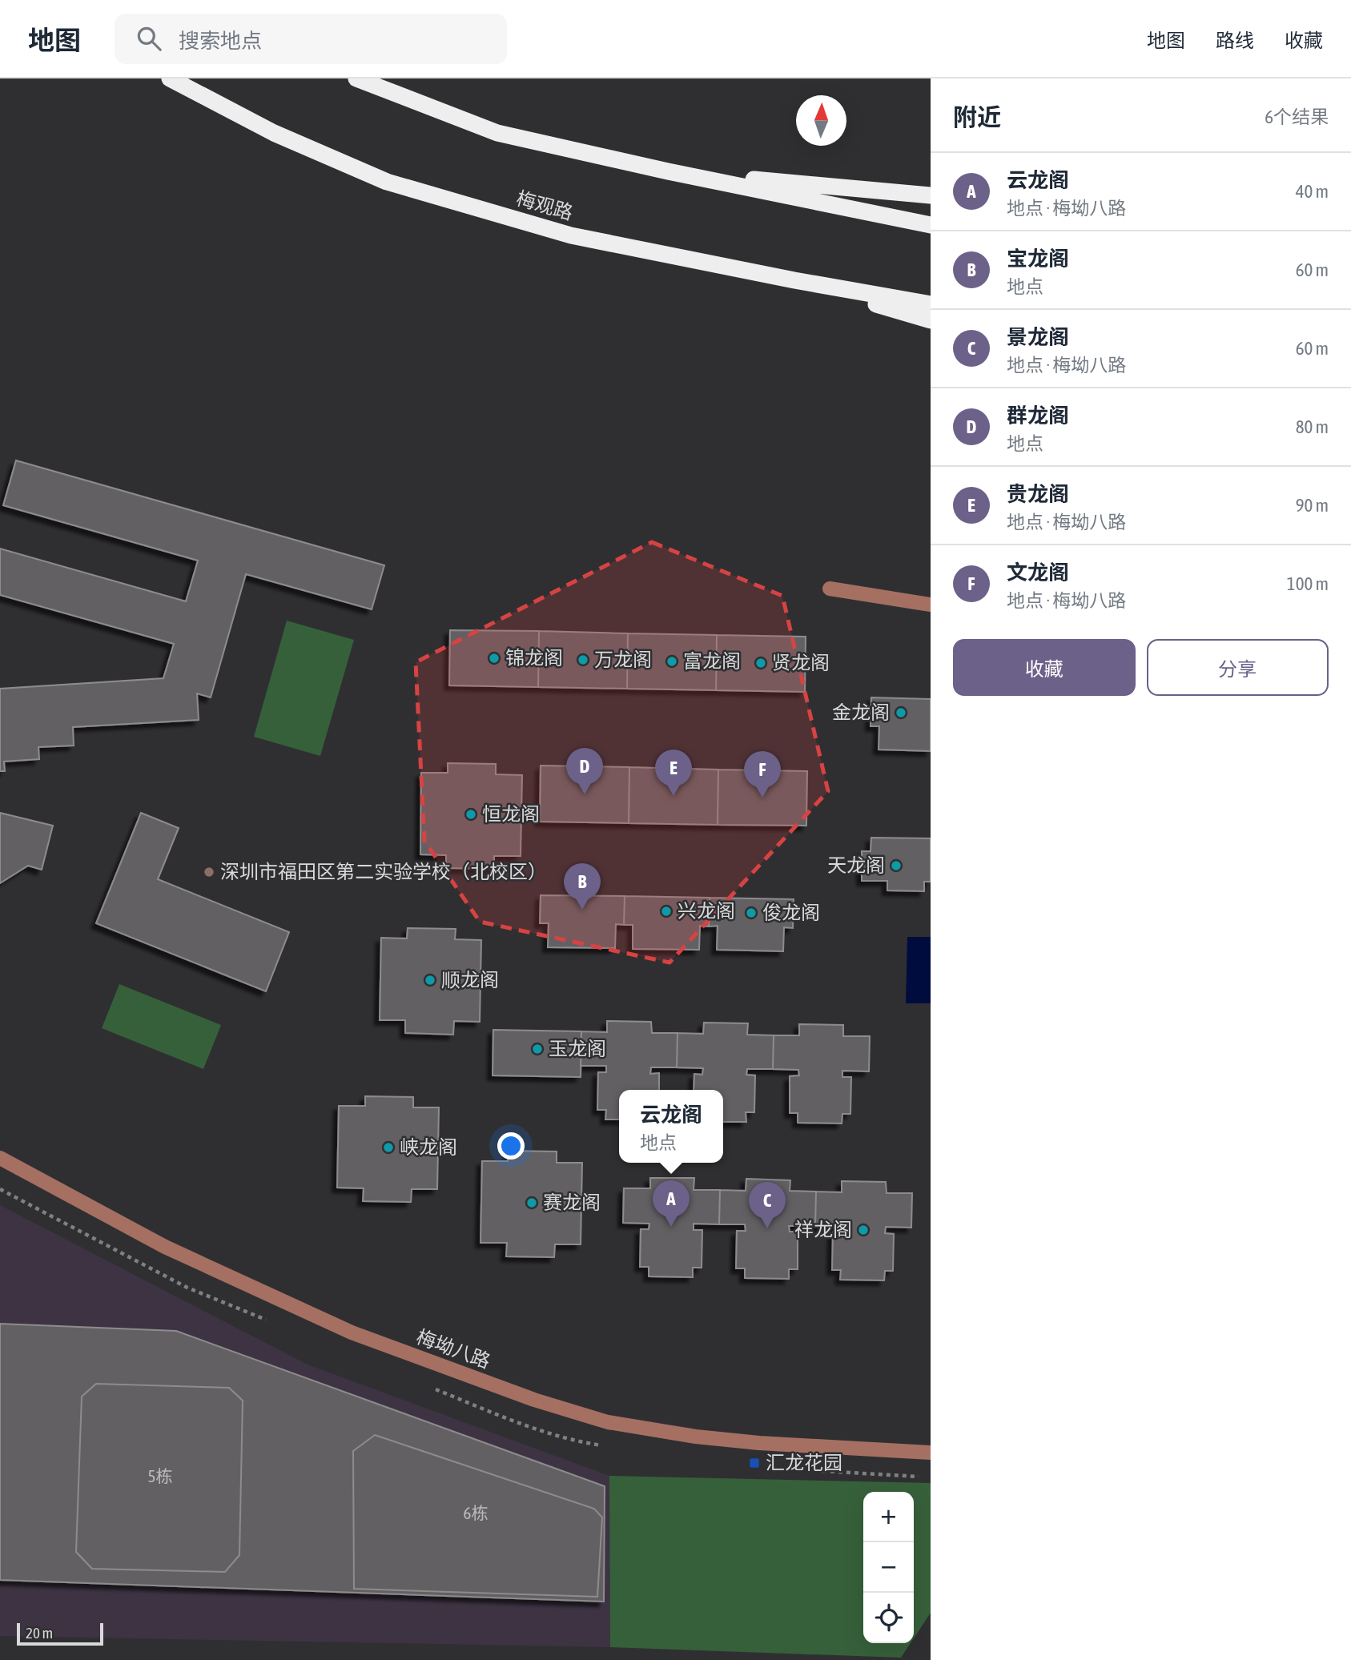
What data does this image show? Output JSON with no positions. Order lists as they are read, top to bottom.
{
  "streets": {
    "highway": ["梅观路"],
    "street": ["梅坳八路"]
  },
  "places": {
    "other": [
      "锦龙阁",
      "万龙阁",
      "富龙阁",
      "贤龙阁",
      "金龙阁",
      "恒龙阁",
      "天龙阁",
      "深圳市福田区第二实验学校（北校区）",
      "兴龙阁",
      "俊龙阁",
      "顺龙阁",
      "玉龙阁",
      "峡龙阁",
      "赛龙阁",
      "祥龙阁"
    ],
    "transit": ["汇龙花园"]
  },
  "house_numbers": ["5栋", "6栋"],
  "scale_bar": "20 m",
  "north": "top",
  "page": {
    "header": "地图",
    "search": "搜索地点",
    "nav": ["地图", "路线", "收藏"],
    "heading": ["附近", "6个结果"],
    "list": [
      {
        "mark": "A",
        "name": "云龙阁",
        "note": "地点 · 梅坳八路",
        "value": "40 m"
      },
      {
        "mark": "B",
        "name": "宝龙阁",
        "note": "地点",
        "value": "60 m"
      },
      {
        "mark": "C",
        "name": "景龙阁",
        "note": "地点 · 梅坳八路",
        "value": "60 m"
      },
      {
        "mark": "D",
        "name": "群龙阁",
        "note": "地点",
        "value": "80 m"
      },
      {
        "mark": "E",
        "name": "贵龙阁",
        "note": "地点 · 梅坳八路",
        "value": "90 m"
      },
      {
        "mark": "F",
        "name": "文龙阁",
        "note": "地点 · 梅坳八路",
        "value": "100 m"
      }
    ],
    "buttons": ["收藏", "分享"],
    "pins": [
      "D",
      "E",
      "F",
      "B",
      "A",
      "C"
    ],
    "popup": ["云龙阁", "地点"],
    "map_buttons": ["+", "−"],
    "scale": "20 m"
  }
}
